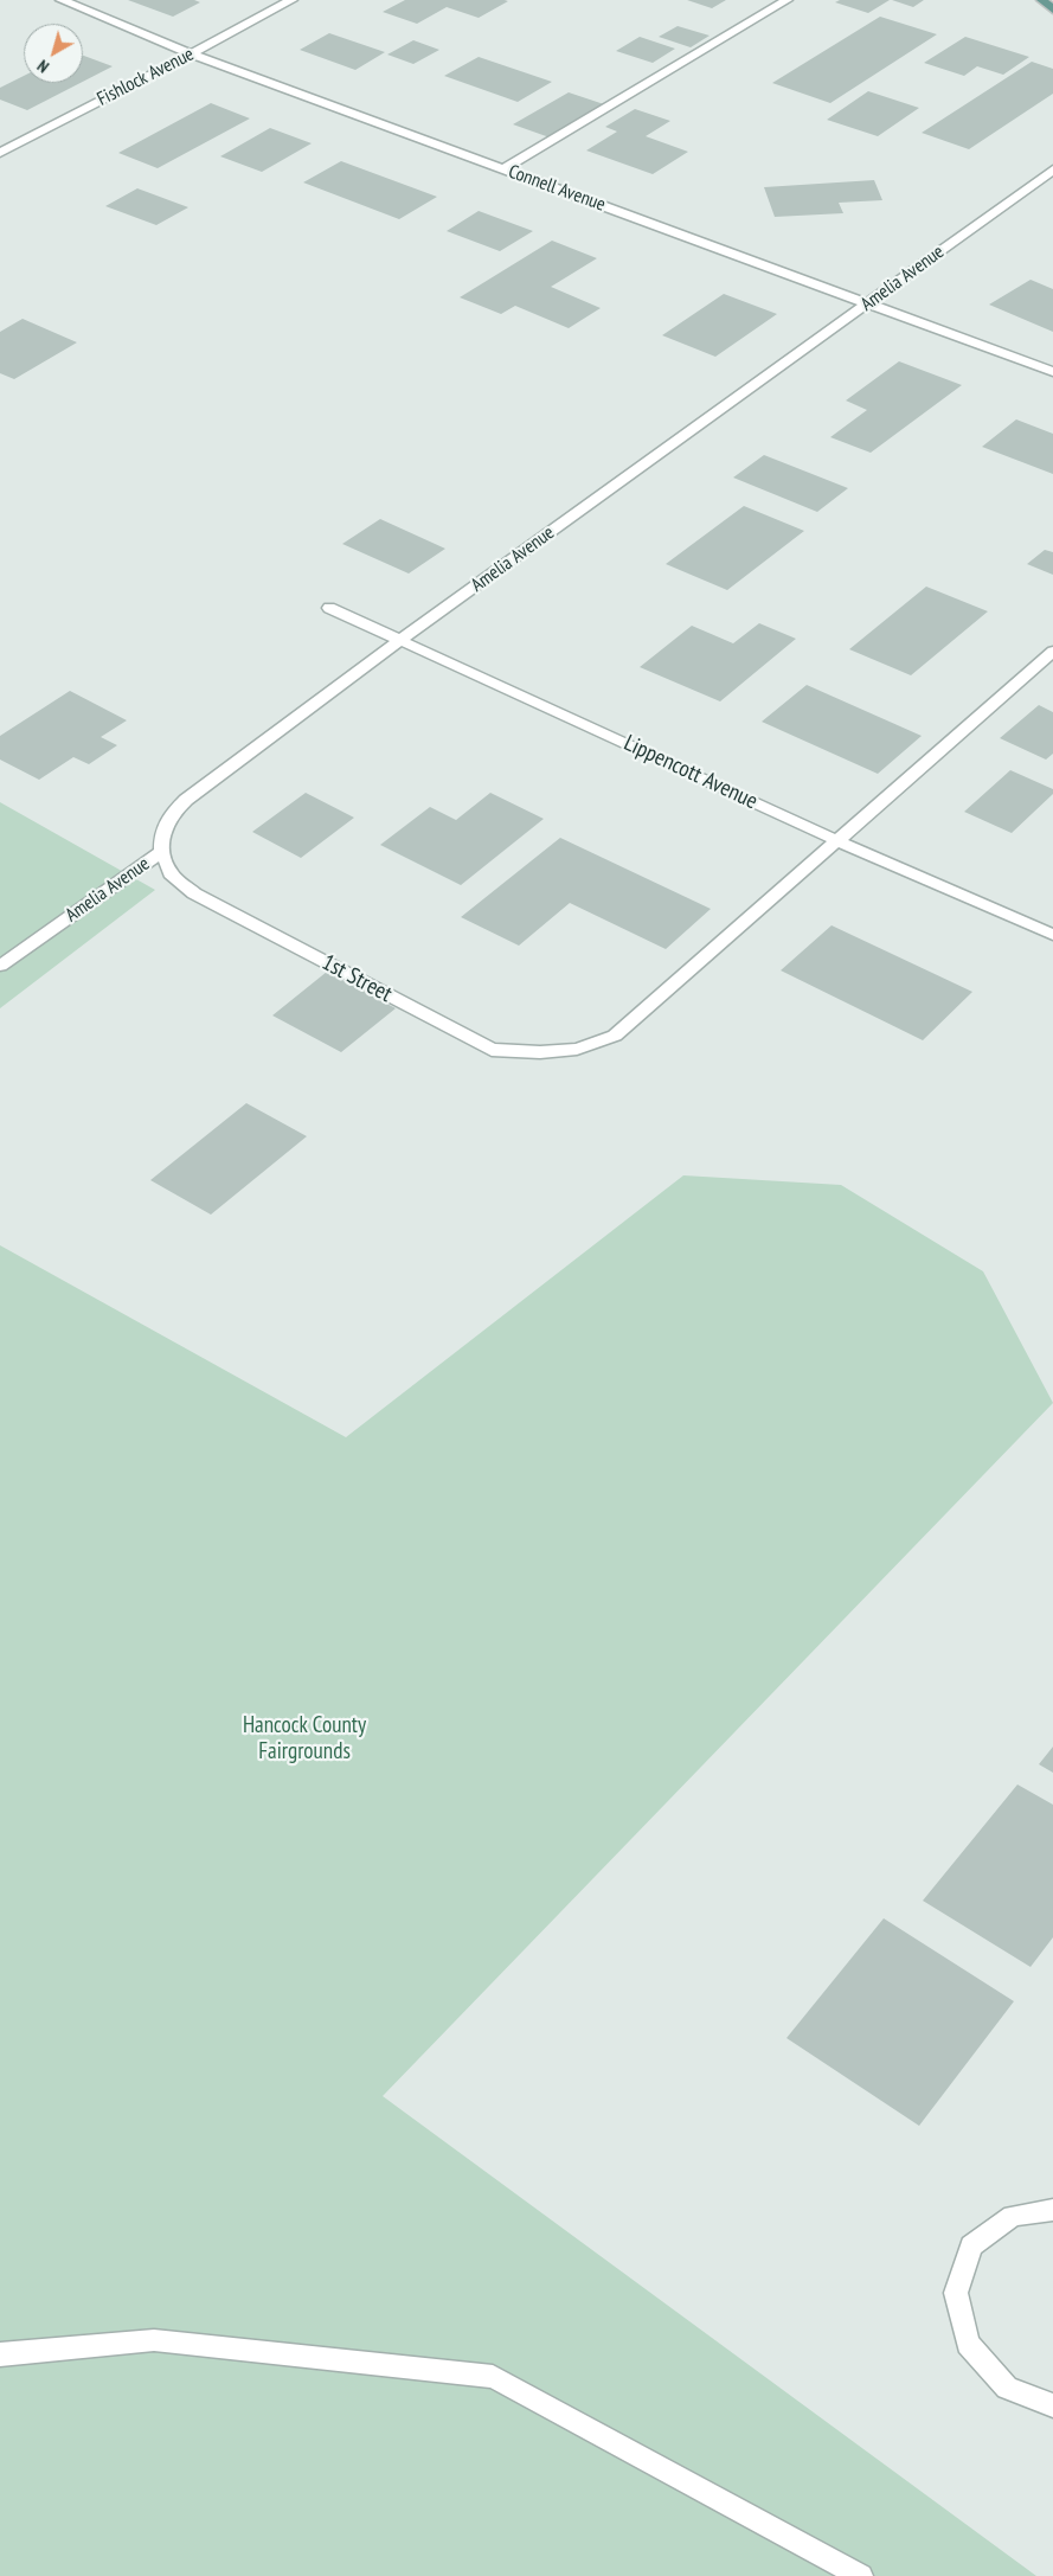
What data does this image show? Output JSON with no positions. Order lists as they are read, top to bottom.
{
  "streets": {
    "street": [
      "Fishlock Avenue",
      "Connell Avenue",
      "Amelia Avenue",
      "Lippencott Avenue",
      "1st Street"
    ]
  },
  "crossings": [
    ["Fishlock Avenue", "Connell Avenue"],
    ["Connell Avenue", "Amelia Avenue"],
    ["Amelia Avenue", "Lippencott Avenue"],
    ["Amelia Avenue", "1st Street"],
    ["Lippencott Avenue", "1st Street"]
  ],
  "parks": ["Hancock County Fairgrounds"],
  "north": "bottom left"
}
